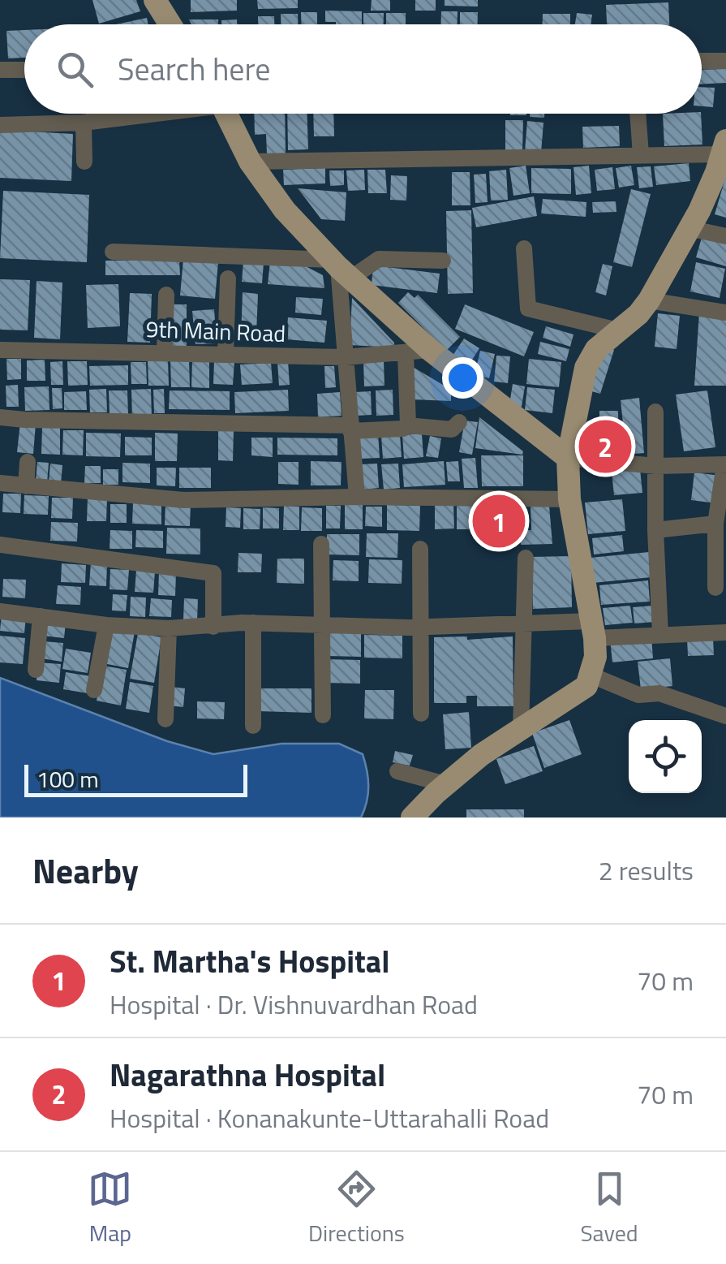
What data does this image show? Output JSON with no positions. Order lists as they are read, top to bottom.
{
  "streets": {
    "street": ["9th Main Road"]
  },
  "scale_bar": "100 m",
  "page": {
    "search": "Search here",
    "pins": ["2", "1"],
    "scale": "100 m",
    "heading": ["Nearby", "2 results"],
    "list": [
      {
        "mark": "1",
        "name": "St. Martha's Hospital",
        "note": "Hospital · Dr. Vishnuvardhan Road",
        "value": "70 m"
      },
      {
        "mark": "2",
        "name": "Nagarathna Hospital",
        "note": "Hospital · Konanakunte-Uttarahalli Road",
        "value": "70 m"
      }
    ],
    "nav": ["Map", "Directions", "Saved"]
  }
}
